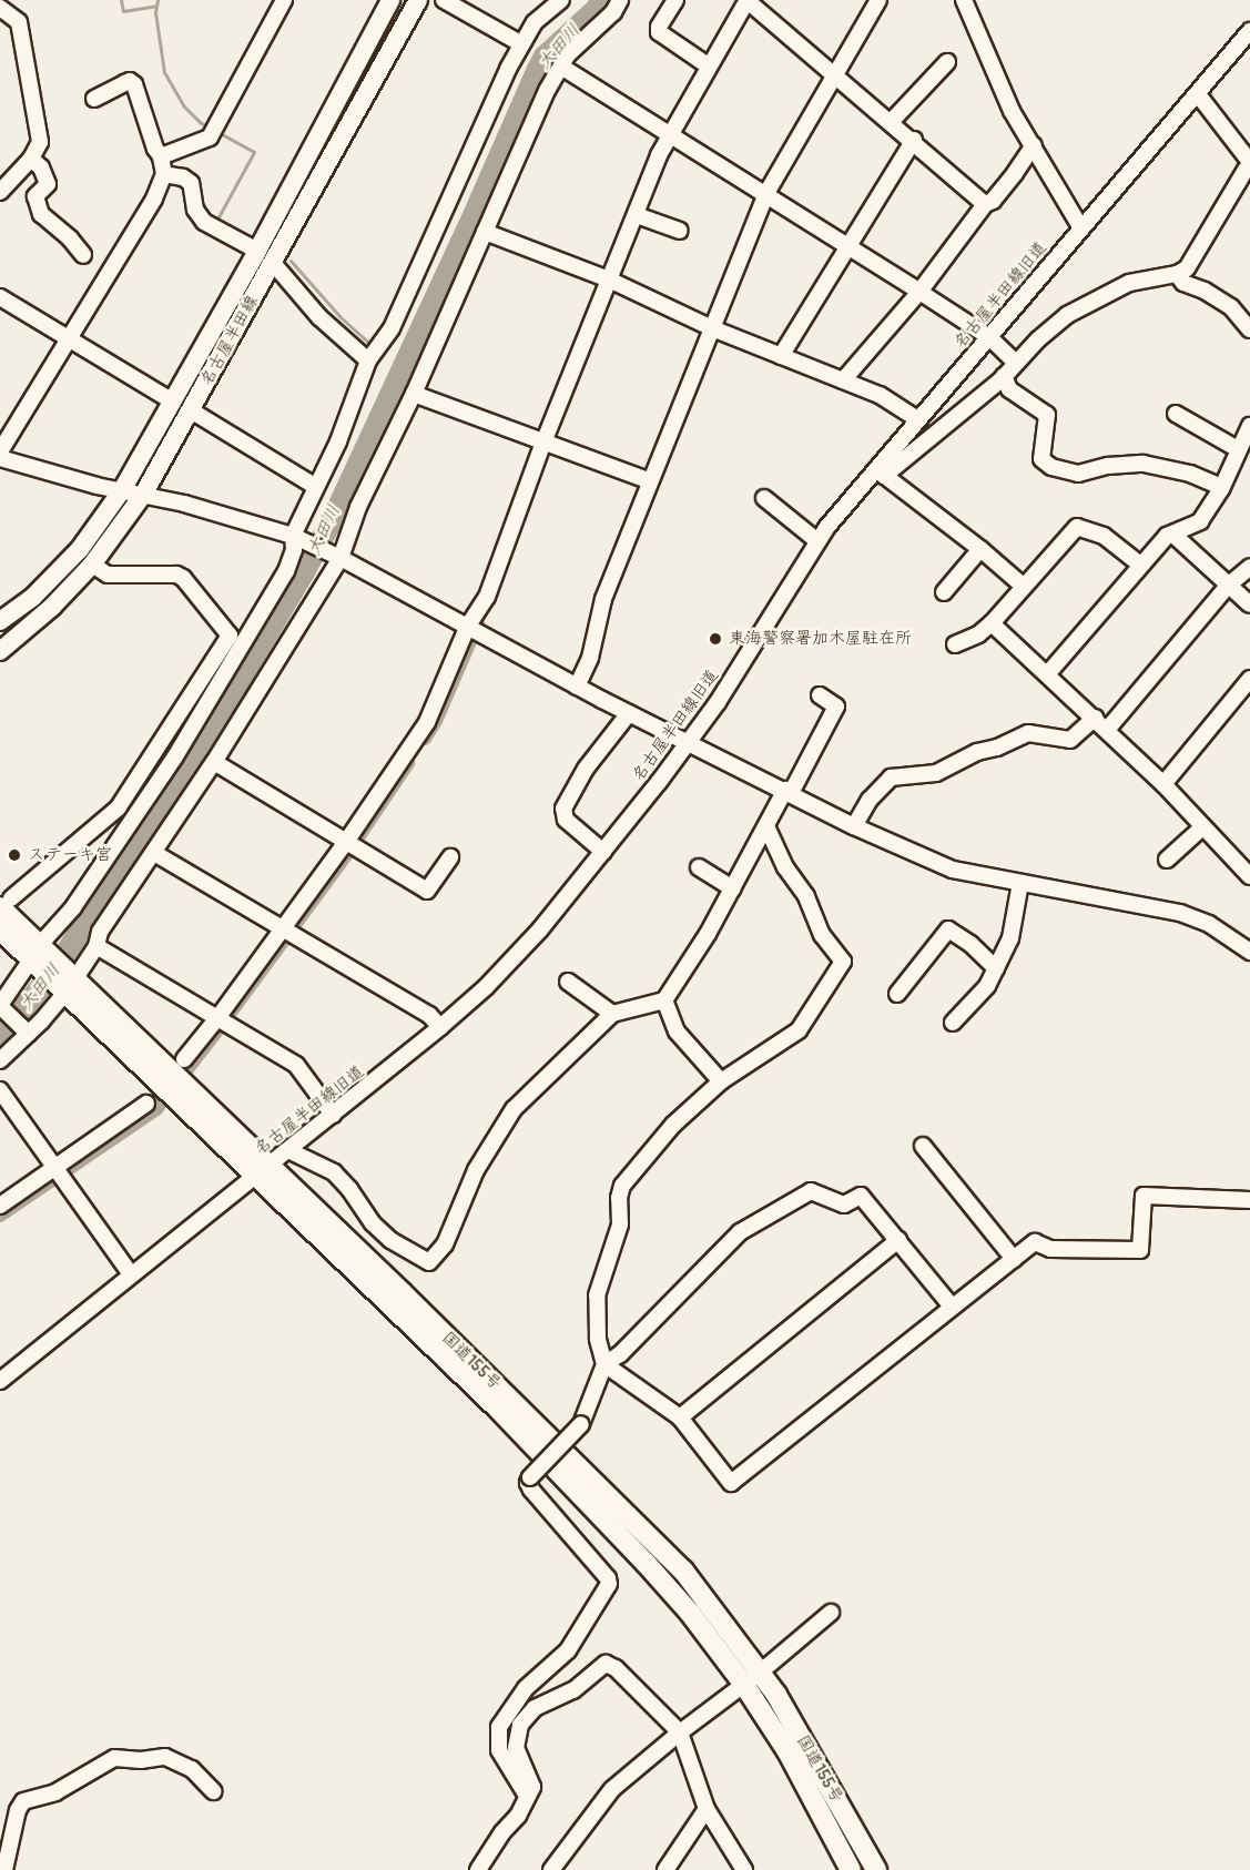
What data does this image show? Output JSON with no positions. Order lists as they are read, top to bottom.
{
  "streets": {
    "highway": ["国道155号"],
    "main road": ["名古屋半田線"],
    "street": ["名古屋半田線旧道"]
  },
  "crossings": [
    ["名古屋半田線旧道", "国道155号"]
  ],
  "water": ["大田川"],
  "places": ["東海警察署加木屋駐在所", "ステーキ宮"]
}
